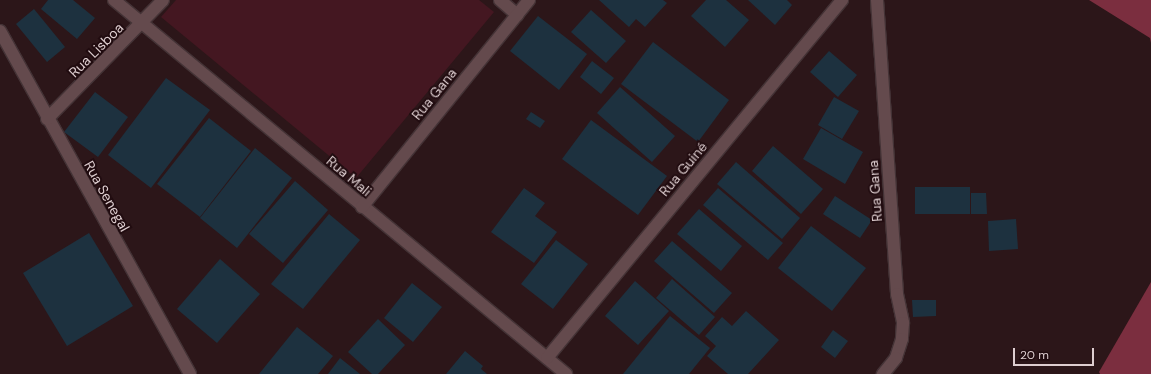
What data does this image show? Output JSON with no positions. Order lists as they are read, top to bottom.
{
  "streets": {
    "street": [
      "Rua Lisboa",
      "Rua Gana",
      "Rua Guiné",
      "Rua Mali",
      "Rua Senegal"
    ]
  },
  "crossings": [
    ["Rua Lisboa", "Rua Mali"],
    ["Rua Lisboa", "Rua Senegal"],
    ["Rua Gana", "Rua Mali"],
    ["Rua Guiné", "Rua Mali"]
  ],
  "scale_bar": "20 m"
}
